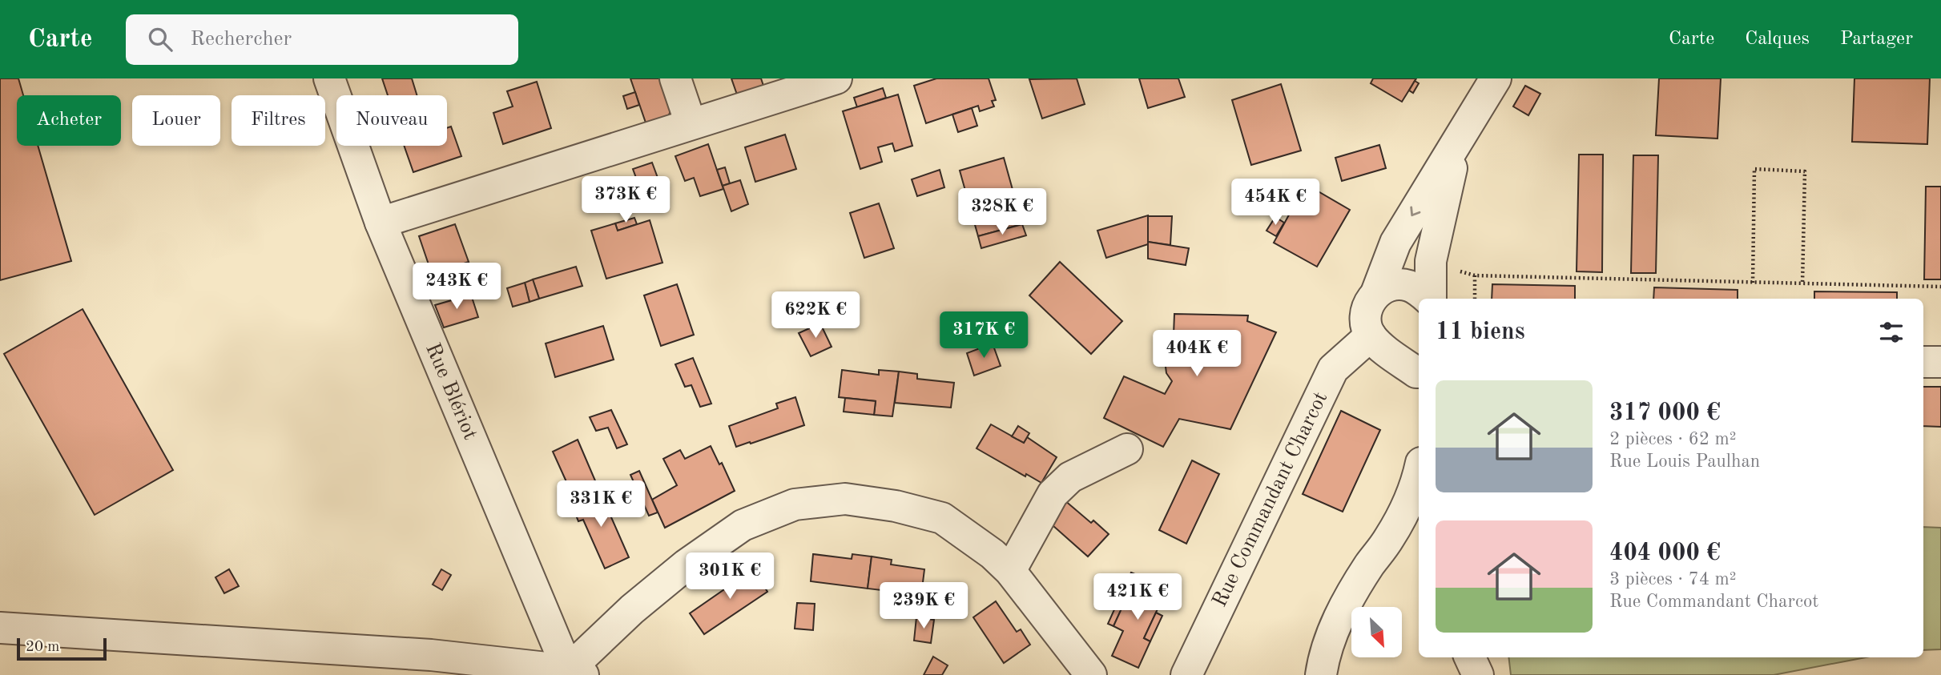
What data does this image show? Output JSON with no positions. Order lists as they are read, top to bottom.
{
  "streets": {
    "street": ["Rue Blériot", "Rue Commandant Charcot"]
  },
  "scale_bar": "20 m",
  "north": "bottom right",
  "page": {
    "header": "Carte",
    "search": "Rechercher",
    "nav": ["Carte", "Calques", "Partager"],
    "chip": [
      "Acheter",
      "Louer",
      "Filtres",
      "Nouveau"
    ],
    "price": [
      "373K €",
      "454K €",
      "328K €",
      "243K €",
      "622K €",
      "317K €",
      "404K €",
      "331K €",
      "301K €",
      "421K €",
      "239K €"
    ],
    "heading": "11 biens",
    "list": [
      {
        "name": "317 000 €",
        "note": "2 pièces · 62 m² · Rue Louis Paulhan"
      },
      {
        "name": "404 000 €",
        "note": "3 pièces · 74 m² · Rue Commandant Charcot"
      }
    ],
    "scale": "20 m"
  }
}
